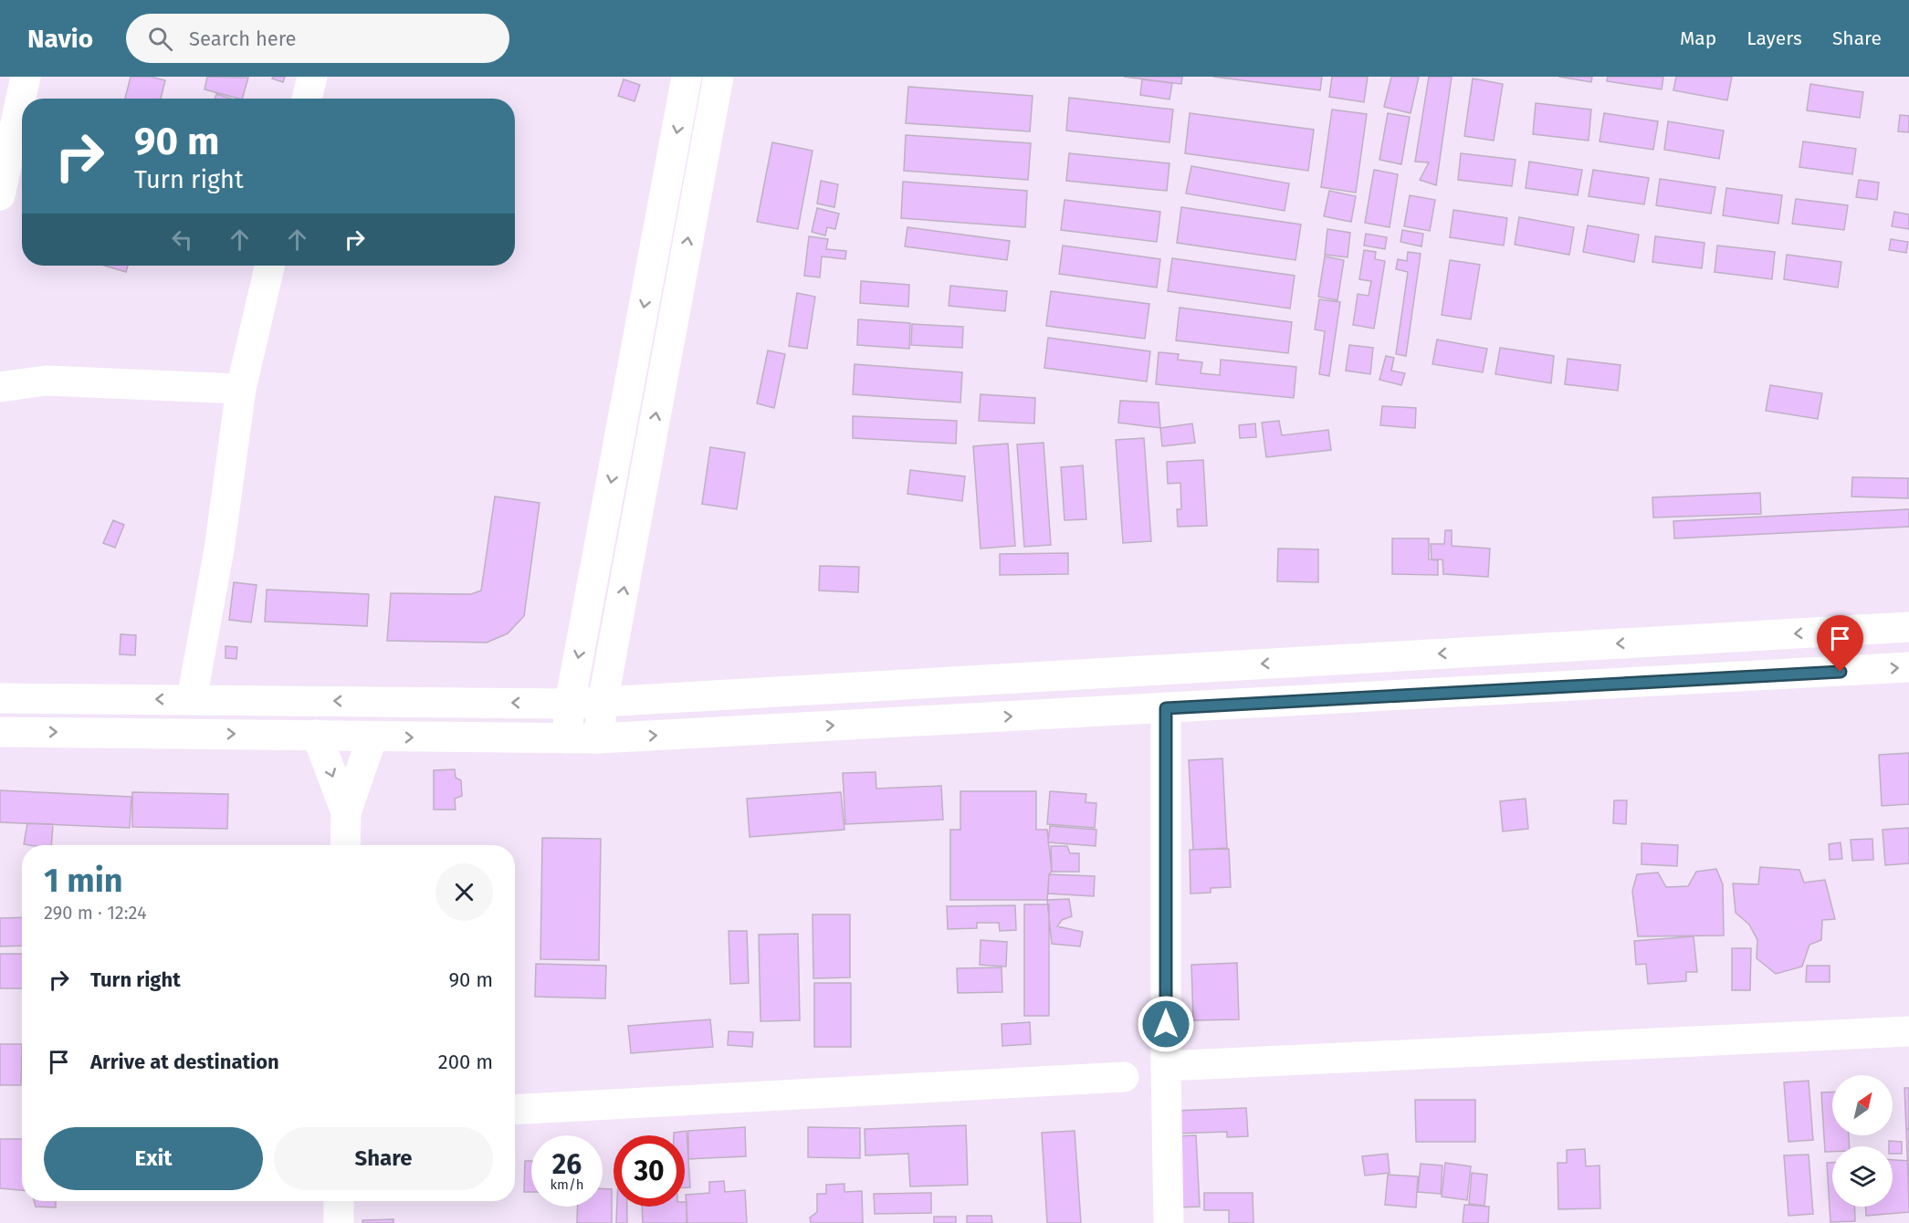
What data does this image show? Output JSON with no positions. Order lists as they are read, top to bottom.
{
  "north": "top right",
  "page": {
    "header": "Navio",
    "search": "Search here",
    "nav": ["Map", "Layers", "Share"],
    "turn": ["90 m", "Turn right"],
    "heading": ["1 min", "290 m · 12:24"],
    "list": [
      {
        "name": "Turn right",
        "value": "90 m"
      },
      {
        "name": "Arrive at destination",
        "value": "200 m"
      }
    ],
    "buttons": ["Exit", "Share"],
    "speed": "26 km/h",
    "limit": "30"
  }
}
